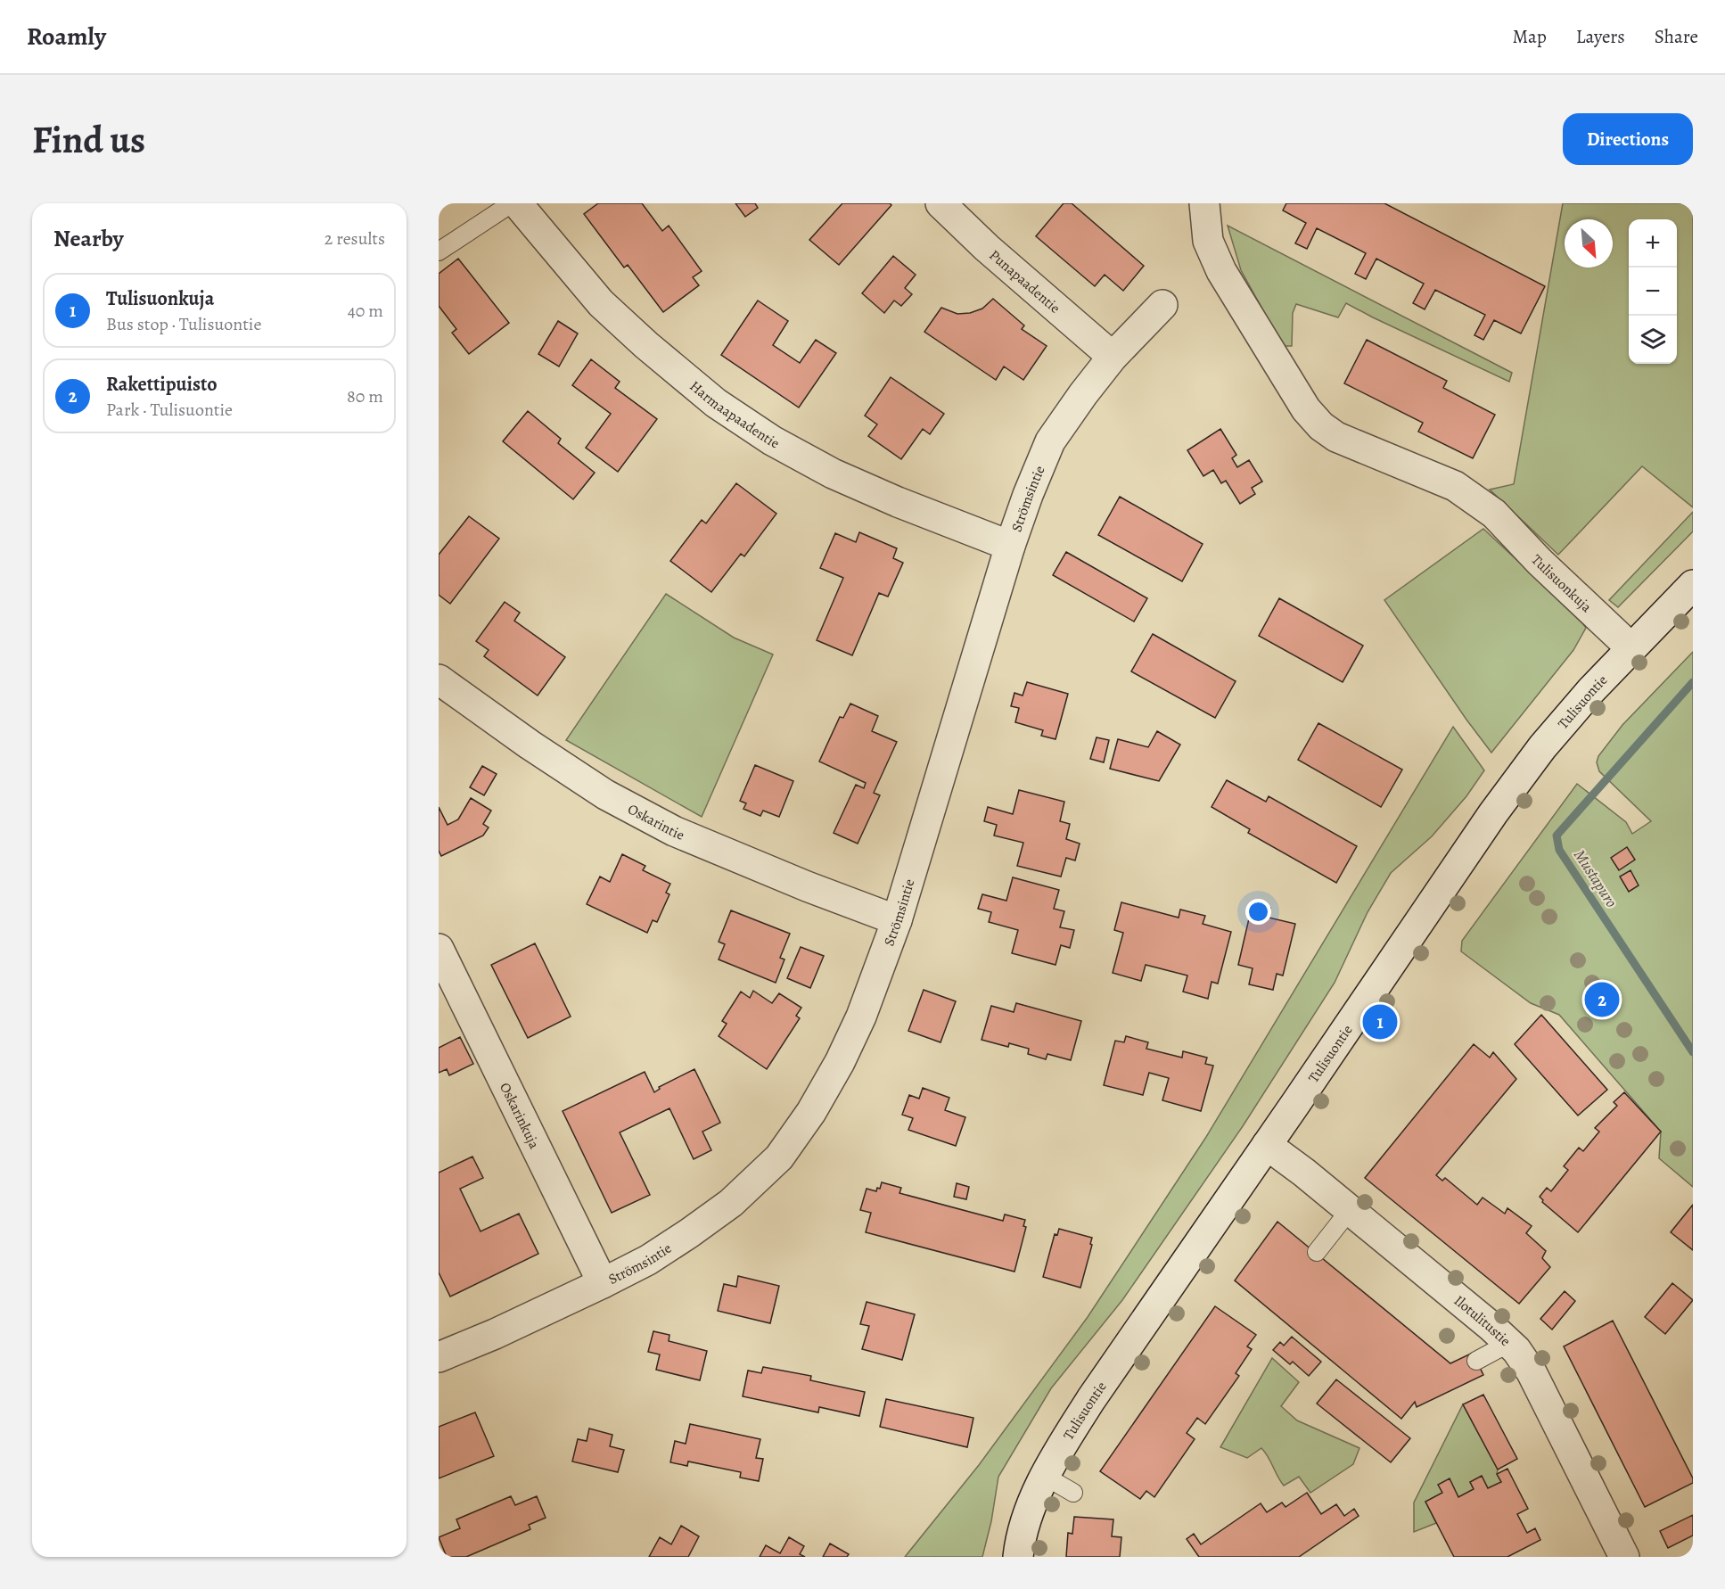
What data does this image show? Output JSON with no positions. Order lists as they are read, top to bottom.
{
  "streets": {
    "street": [
      "Punapaadentie",
      "Harmaapaadentie",
      "Strömsintie",
      "Tulisuonkuja",
      "Tulisuontie",
      "Oskarintie",
      "Oskarinkuja",
      "Ilotulitustie"
    ]
  },
  "crossings": [
    ["Punapaadentie", "Strömsintie"],
    ["Harmaapaadentie", "Strömsintie"],
    ["Strömsintie", "Oskarintie"],
    ["Strömsintie", "Oskarinkuja"],
    ["Tulisuonkuja", "Tulisuontie"],
    ["Tulisuontie", "Ilotulitustie"]
  ],
  "water": ["Mustapuro"],
  "north": "bottom right",
  "page": {
    "header": "Roamly",
    "nav": ["Map", "Layers", "Share"],
    "buttons": "Directions",
    "title": "Find us",
    "heading": ["Nearby", "2 results"],
    "map_buttons": ["+", "−"],
    "list": [
      {
        "mark": "1",
        "name": "Tulisuonkuja",
        "note": "Bus stop · Tulisuontie",
        "value": "40 m"
      },
      {
        "mark": "2",
        "name": "Rakettipuisto",
        "note": "Park · Tulisuontie",
        "value": "80 m"
      }
    ],
    "pins": ["2", "1"]
  }
}
